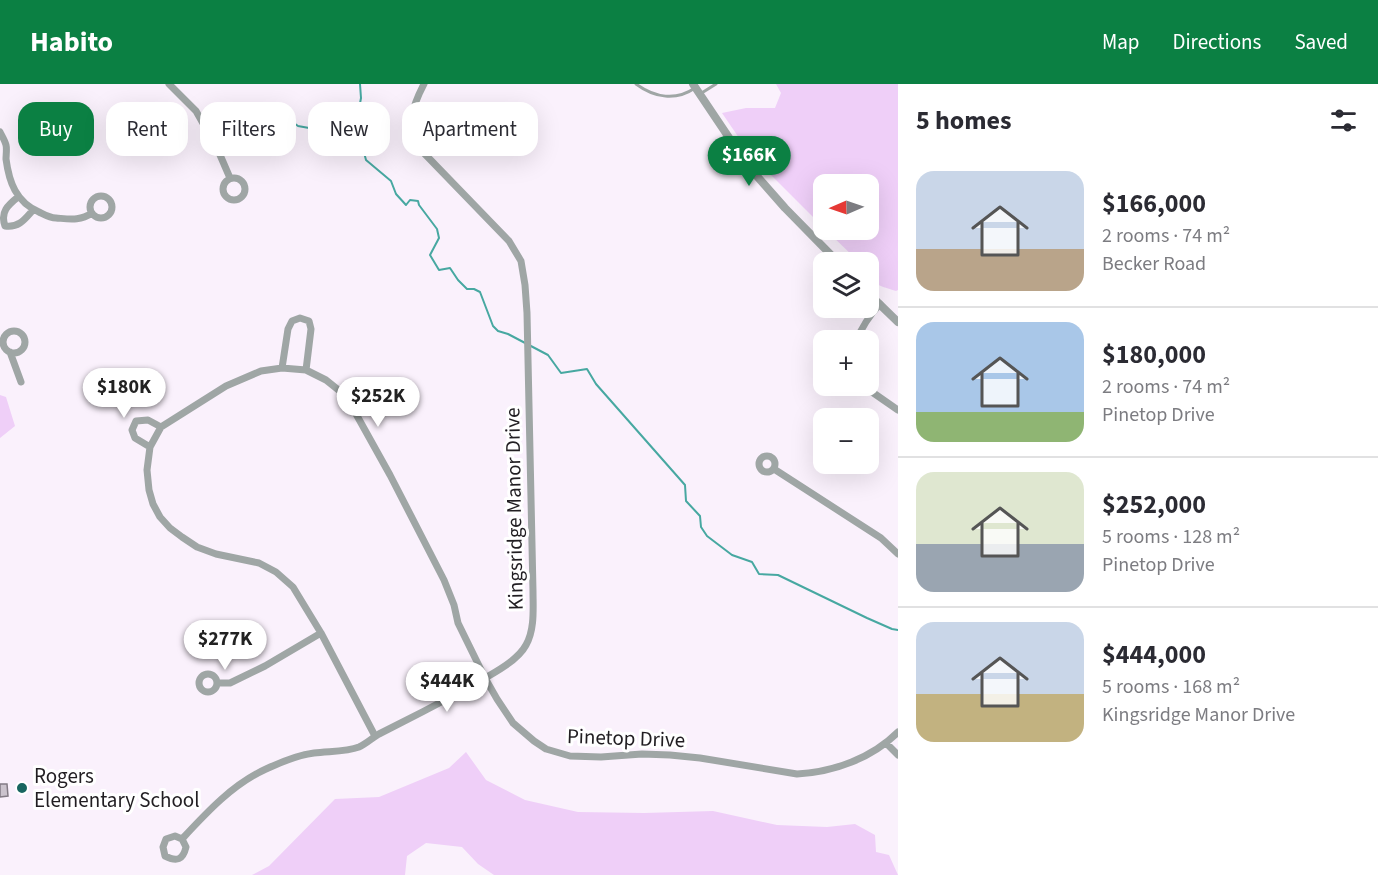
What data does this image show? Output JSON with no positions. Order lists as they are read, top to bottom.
{
  "streets": {
    "street": ["Kingsridge Manor Drive", "Pinetop Drive"]
  },
  "crossings": [
    ["Kingsridge Manor Drive", "Pinetop Drive"]
  ],
  "places": ["Rogers Elementary School"],
  "north": "left",
  "page": {
    "header": "Habito",
    "nav": ["Map", "Directions", "Saved"],
    "heading": "5 homes",
    "chip": [
      "Buy",
      "Rent",
      "Filters",
      "New",
      "Apartment"
    ],
    "price": [
      "$166K",
      "$180K",
      "$252K",
      "$277K",
      "$444K"
    ],
    "list": [
      {
        "name": "$166,000",
        "note": "2 rooms · 74 m² · Becker Road"
      },
      {
        "name": "$180,000",
        "note": "2 rooms · 74 m² · Pinetop Drive"
      },
      {
        "name": "$252,000",
        "note": "5 rooms · 128 m² · Pinetop Drive"
      },
      {
        "name": "$444,000",
        "note": "5 rooms · 168 m² · Kingsridge Manor Drive"
      }
    ],
    "map_buttons": ["+", "−"]
  }
}
